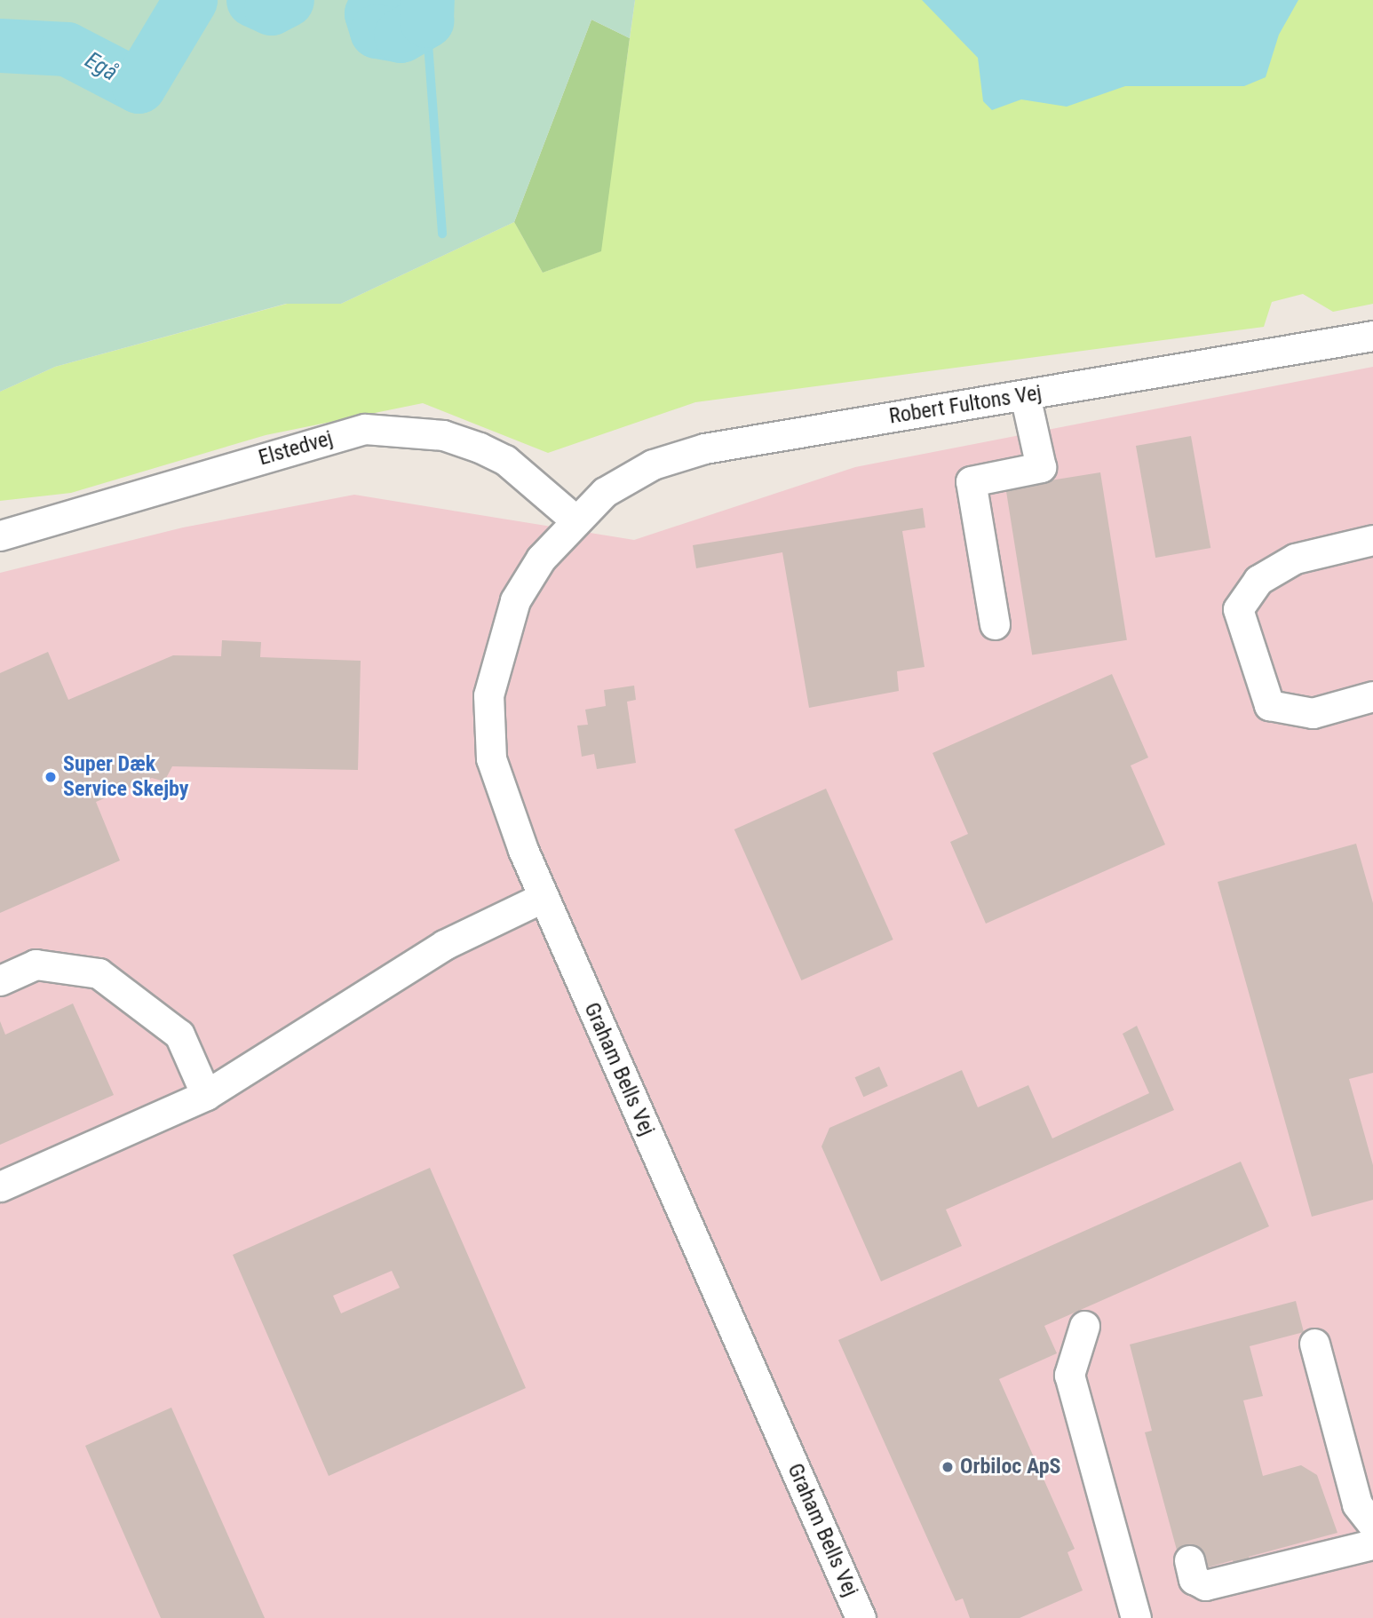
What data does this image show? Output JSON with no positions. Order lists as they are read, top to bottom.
{
  "streets": {
    "street": ["Robert Fultons Vej", "Elstedvej", "Graham Bells Vej"]
  },
  "crossings": [
    ["Robert Fultons Vej", "Elstedvej"],
    ["Robert Fultons Vej", "Graham Bells Vej"],
    ["Elstedvej", "Graham Bells Vej"]
  ],
  "water": ["Egå"],
  "places": ["Super Dæk Service Skejby", "Orbiloc ApS"]
}
